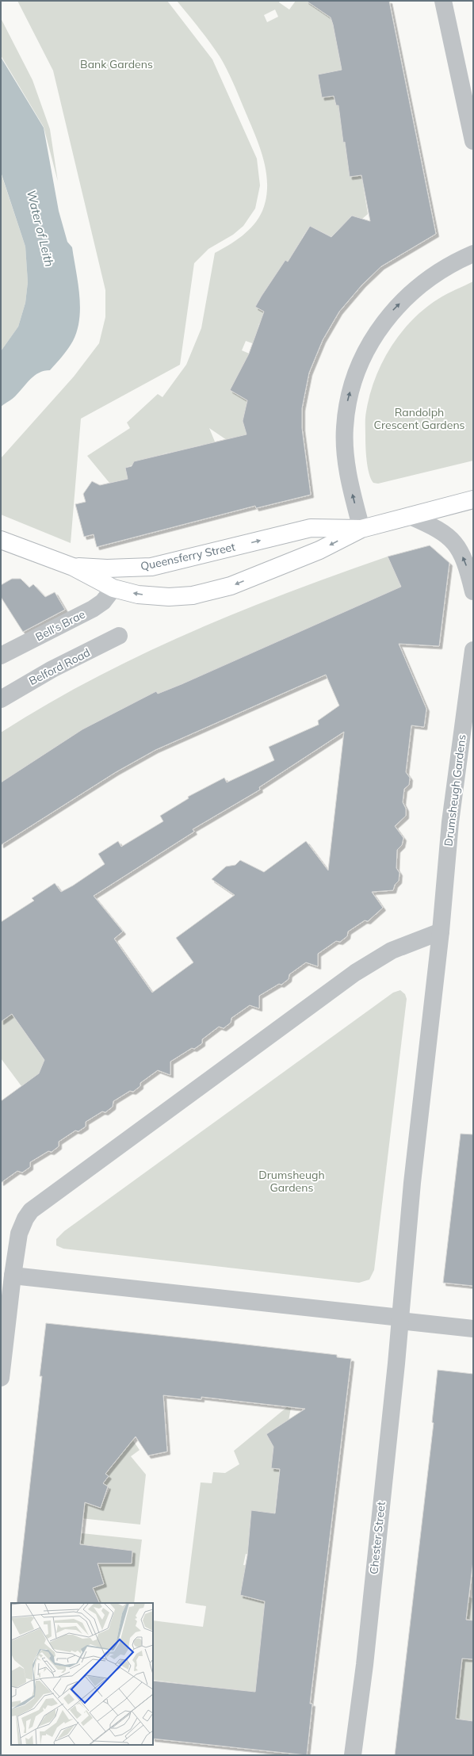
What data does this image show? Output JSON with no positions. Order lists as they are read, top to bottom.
{
  "streets": {
    "main road": ["Queensferry Street"],
    "street": [
      "Bell's Brae",
      "Belford Road",
      "Drumsheugh Gardens",
      "Chester Street"
    ]
  },
  "crossings": [
    ["Queensferry Street", "Bell's Brae"],
    ["Drumsheugh Gardens", "Chester Street"]
  ],
  "water": ["Water of Leith"],
  "parks": ["Bank Gardens", "Randolph Crescent Gardens", "Drumsheugh Gardens"]
}
